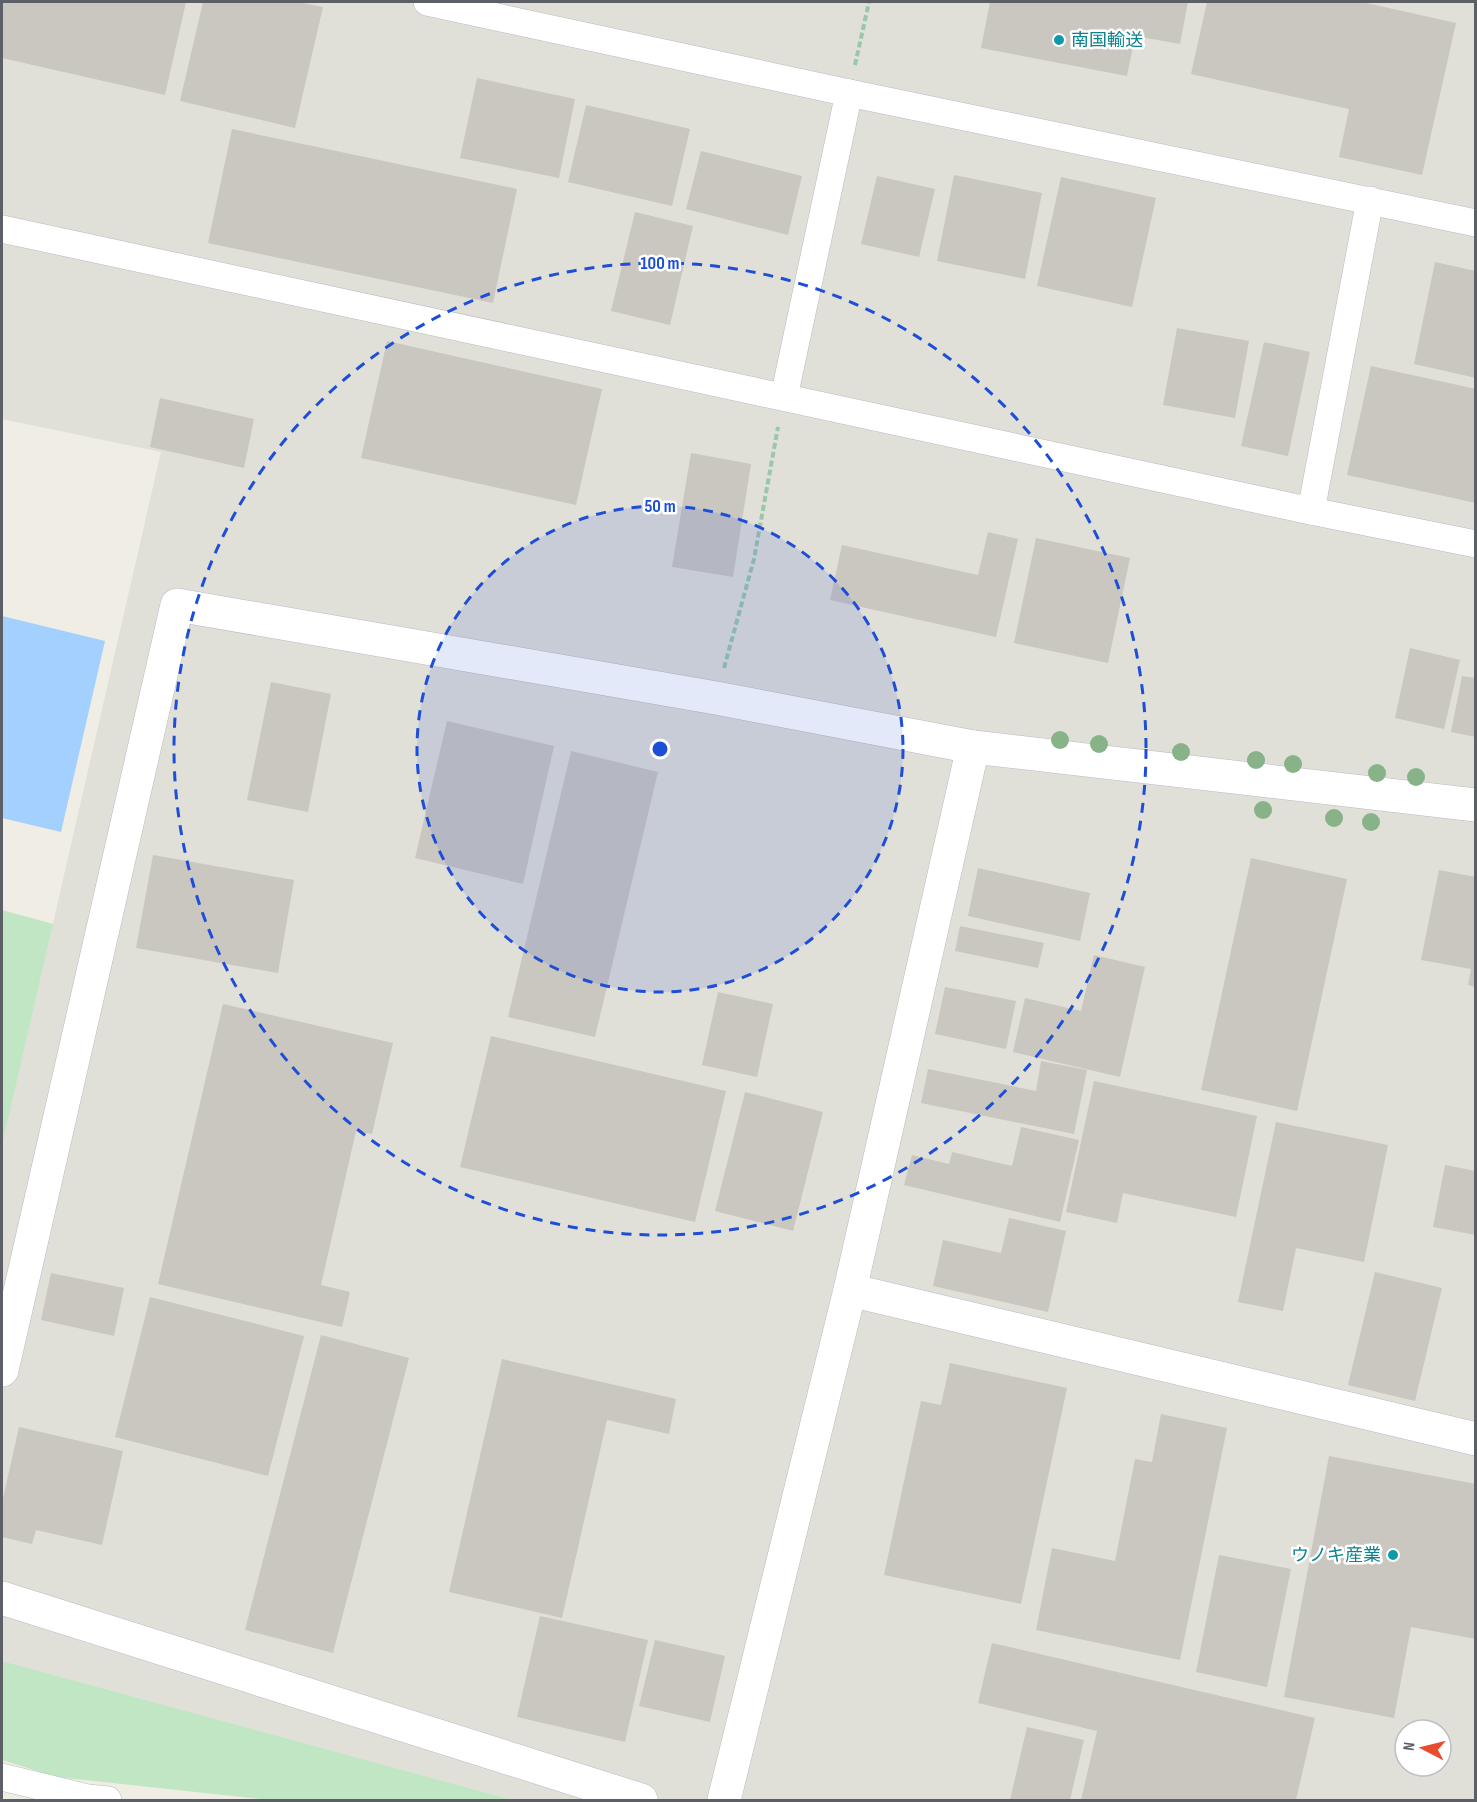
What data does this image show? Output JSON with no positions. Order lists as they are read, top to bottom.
{
  "places": ["南国輸送", "ウノキ産業"],
  "north": "left",
  "rings": ["100 m", "50 m"]
}
